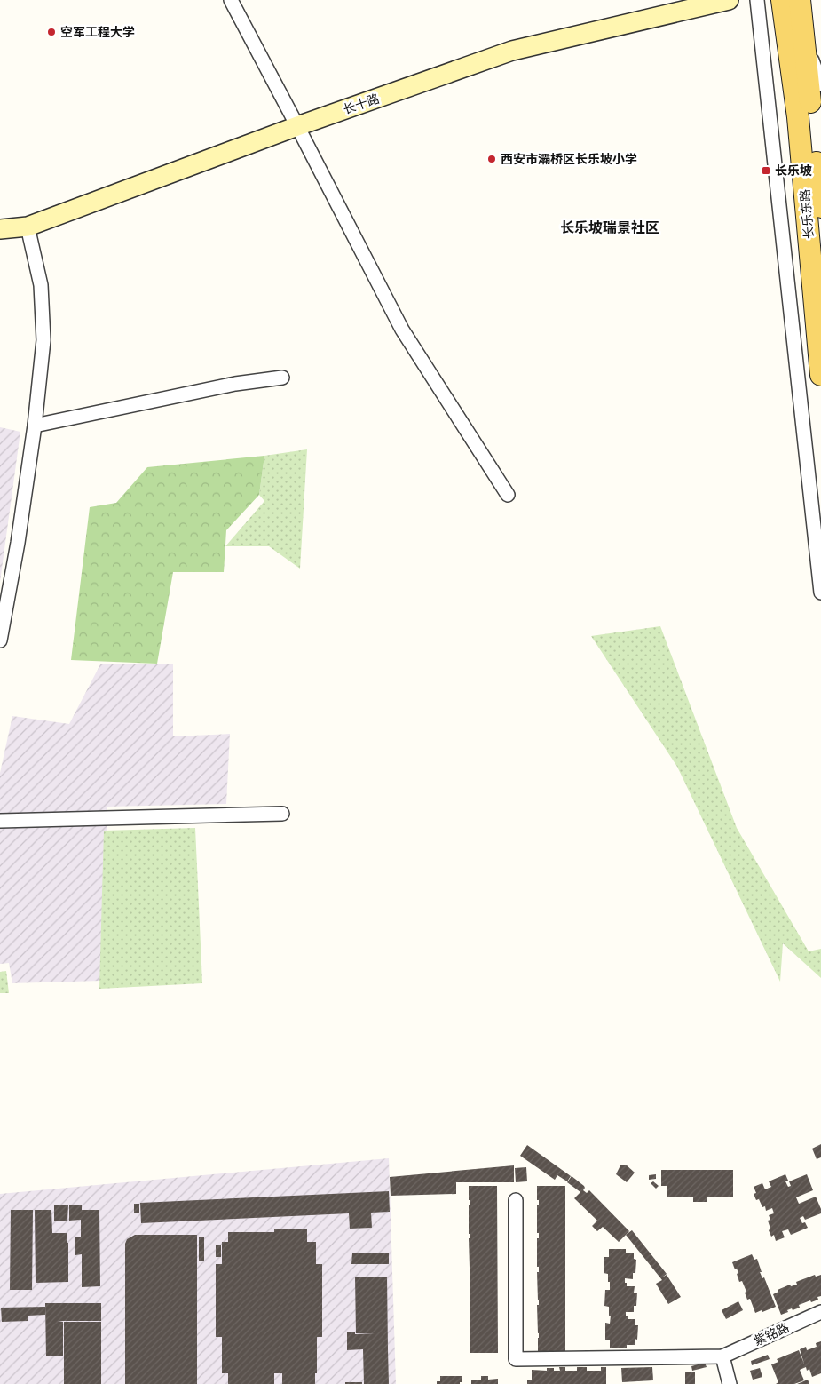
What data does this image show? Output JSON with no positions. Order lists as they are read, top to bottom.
{
  "streets": {
    "main road": ["长乐东路"],
    "street": ["长十路", "紫铭路"]
  },
  "districts": ["长乐坡瑞景社区"],
  "places": {
    "other": ["空军工程大学", "西安市灞桥区长乐坡小学"],
    "transit": ["长乐坡"]
  }
}
